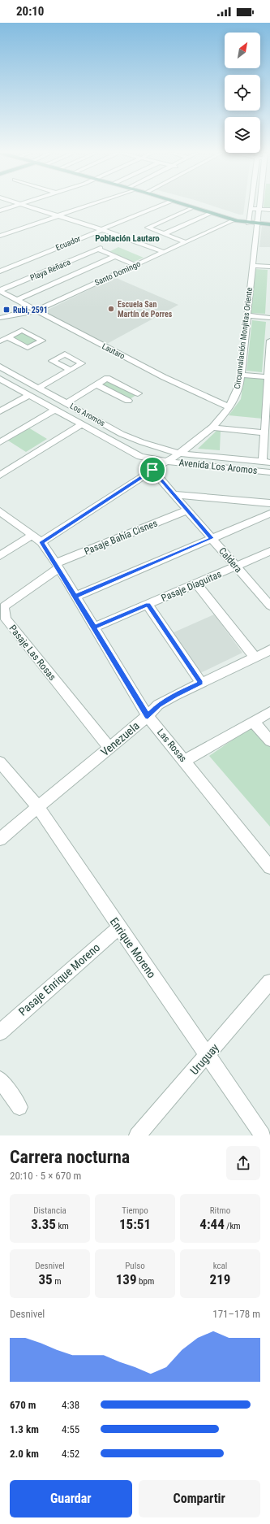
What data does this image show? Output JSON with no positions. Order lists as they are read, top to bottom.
{
  "streets": {
    "street": [
      "Ecuador",
      "Playa Reñaca",
      "Santo Domingo",
      "Circunvalación Monjitas Oriente",
      "Lautaro",
      "Los Aromos",
      "Avenida Los Aromos",
      "Pasaje Bahía Cisnes",
      "Caldera",
      "Pasaje Diaguitas",
      "Pasaje Las Rosas",
      "Venezuela",
      "Las Rosas",
      "Enrique Moreno",
      "Pasaje Enrique Moreno",
      "Uruguay"
    ]
  },
  "crossings": [
    ["Playa Reñaca", "Lautaro"],
    ["Santo Domingo", "Lautaro"],
    ["Circunvalación Monjitas Oriente", "Lautaro"],
    ["Circunvalación Monjitas Oriente", "Los Aromos"],
    ["Circunvalación Monjitas Oriente", "Avenida Los Aromos"],
    ["Circunvalación Monjitas Oriente", "Caldera"],
    ["Circunvalación Monjitas Oriente", "Las Rosas"],
    ["Los Aromos", "Avenida Los Aromos"],
    ["Pasaje Bahía Cisnes", "Caldera"],
    ["Pasaje Bahía Cisnes", "Pasaje Las Rosas"],
    ["Pasaje Bahía Cisnes", "Las Rosas"],
    ["Caldera", "Pasaje Diaguitas"],
    ["Pasaje Diaguitas", "Las Rosas"],
    ["Pasaje Las Rosas", "Venezuela"],
    ["Pasaje Las Rosas", "Las Rosas"],
    ["Venezuela", "Las Rosas"],
    ["Venezuela", "Enrique Moreno"],
    ["Enrique Moreno", "Pasaje Enrique Moreno"],
    ["Enrique Moreno", "Uruguay"]
  ],
  "districts": ["Población Lautaro"],
  "places": {
    "other": ["Escuela San Martín de Porres"],
    "transit": ["Rubi, 2591"]
  },
  "north": "top right",
  "page": {
    "status": "20:10",
    "heading": ["Carrera nocturna", "20:10 · 5 × 670 m"],
    "stats": [
      ["Distancia", "3.35 km"],
      ["Tiempo", "15:51"],
      ["Ritmo", "4:44 /km"],
      ["Desnivel", "35 m"],
      ["Pulso", "139 bpm"],
      ["kcal", "219"]
    ],
    "chart": ["Desnivel", "171–178 m"],
    "list": [
      {
        "name": "670 m",
        "note": "4:38"
      },
      {
        "name": "1.3 km",
        "note": "4:55"
      },
      {
        "name": "2.0 km",
        "note": "4:52"
      }
    ],
    "buttons": ["Guardar", "Compartir"]
  }
}
